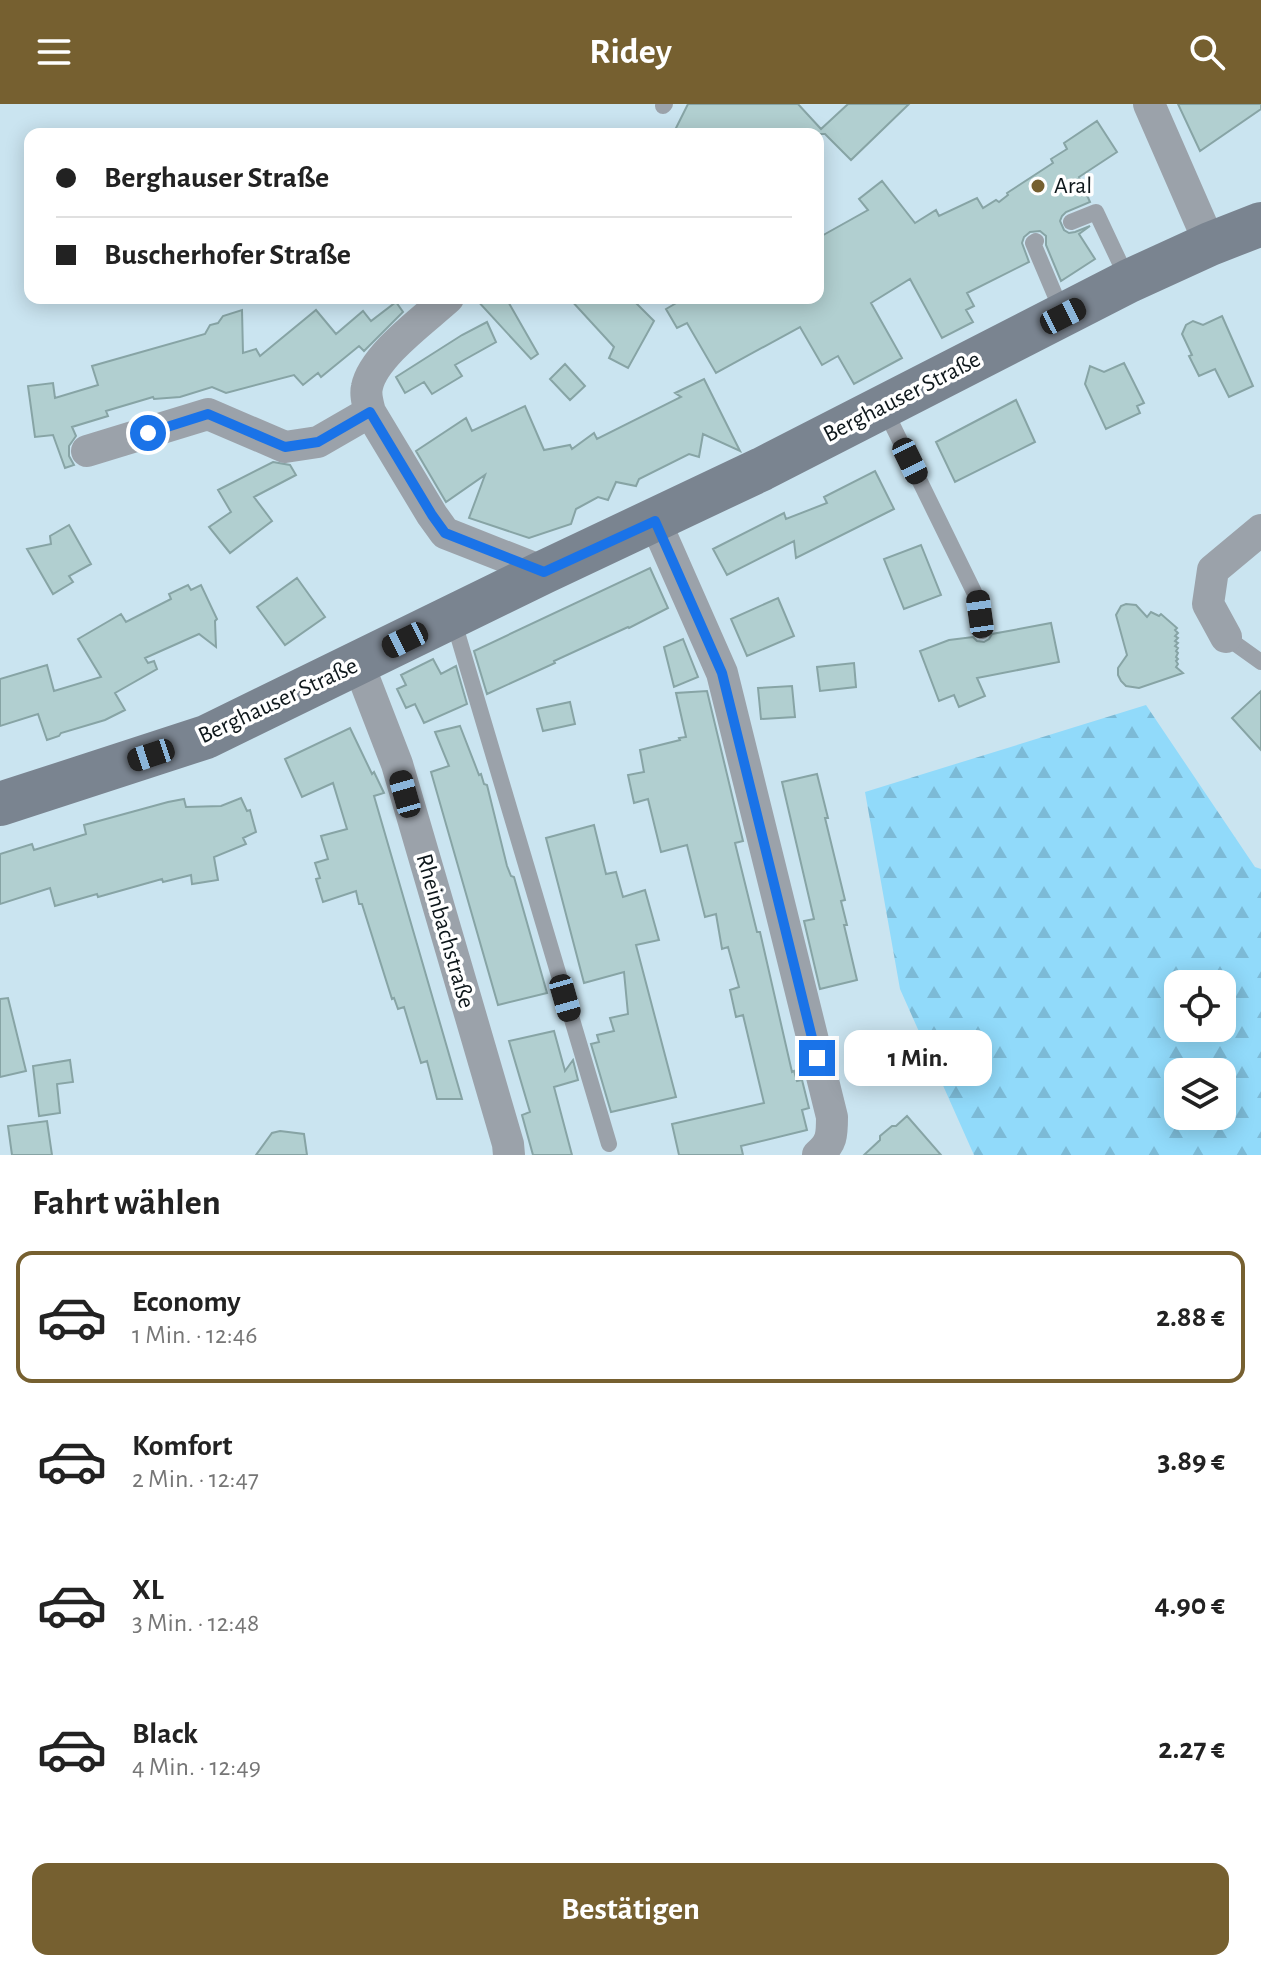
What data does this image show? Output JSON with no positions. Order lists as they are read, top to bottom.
{
  "streets": {
    "street": ["Berghauser Straße", "Rheinbachstraße"]
  },
  "crossings": [
    ["Berghauser Straße", "Rheinbachstraße"]
  ],
  "places": ["Aral"],
  "page": {
    "header": "Ridey",
    "banner": ["Berghauser Straße", "Buscherhofer Straße"],
    "bubble": "1 Min.",
    "heading": "Fahrt wählen",
    "list": [
      {
        "name": "Economy",
        "note": "1 Min. · 12:46",
        "value": "2.88 €"
      },
      {
        "name": "Komfort",
        "note": "2 Min. · 12:47",
        "value": "3.89 €"
      },
      {
        "name": "XL",
        "note": "3 Min. · 12:48",
        "value": "4.90 €"
      },
      {
        "name": "Black",
        "note": "4 Min. · 12:49",
        "value": "2.27 €"
      }
    ],
    "buttons": "Bestätigen"
  }
}
